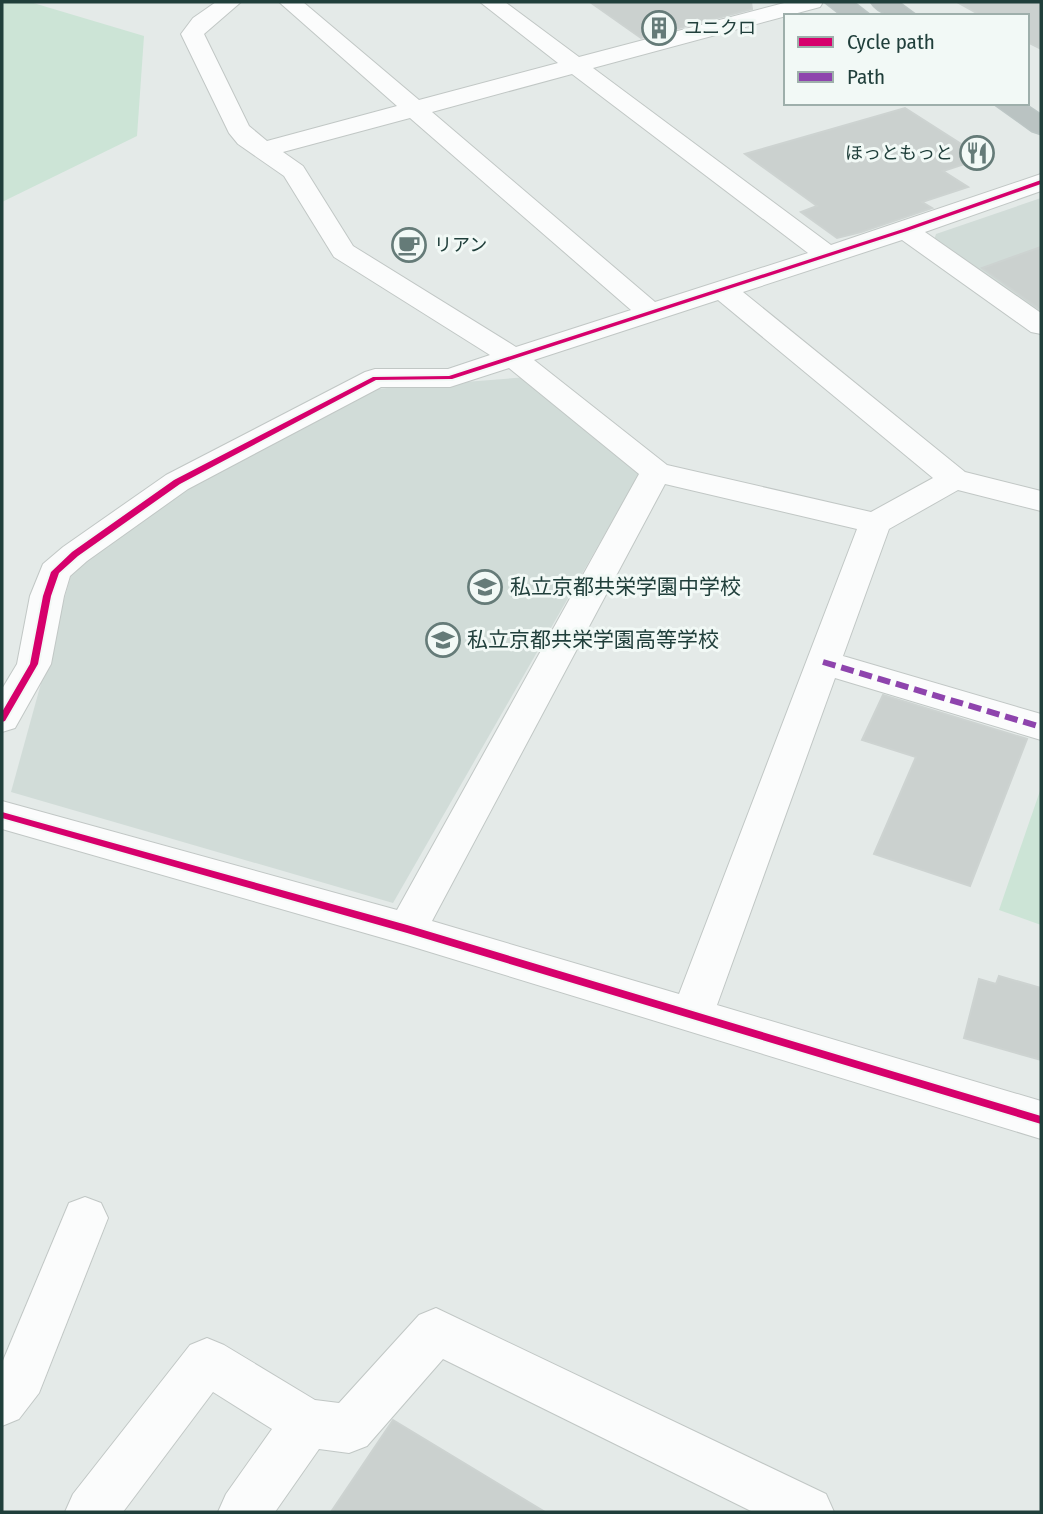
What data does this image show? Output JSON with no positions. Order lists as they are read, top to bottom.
{
  "places": {
    "building": ["ユニクロ"],
    "restaurant": ["ほっともっと"],
    "cafe": ["リアン"],
    "school or university": ["私立京都共栄学園中学校", "私立京都共栄学園高等学校"]
  },
  "legend": ["Cycle path", "Path"]
}
